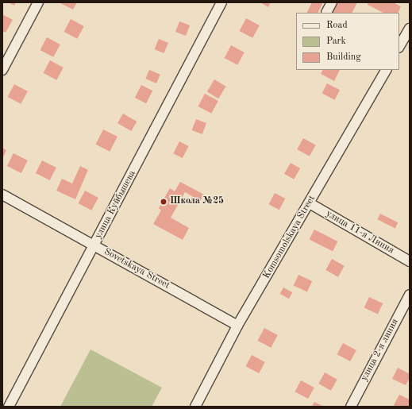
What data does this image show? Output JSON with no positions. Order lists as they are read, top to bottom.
{
  "streets": {
    "street": [
      "улица Куйбышева",
      "улица 11-я Линия",
      "Komsomolskaya Street",
      "Sovetskaya Street",
      "улица 2-я линия"
    ]
  },
  "crossings": [
    ["улица Куйбышева", "Sovetskaya Street"],
    ["улица 11-я Линия", "Komsomolskaya Street"],
    ["Komsomolskaya Street", "Sovetskaya Street"]
  ],
  "places": ["Школа №25"],
  "legend": ["Road", "Park", "Building"]
}
